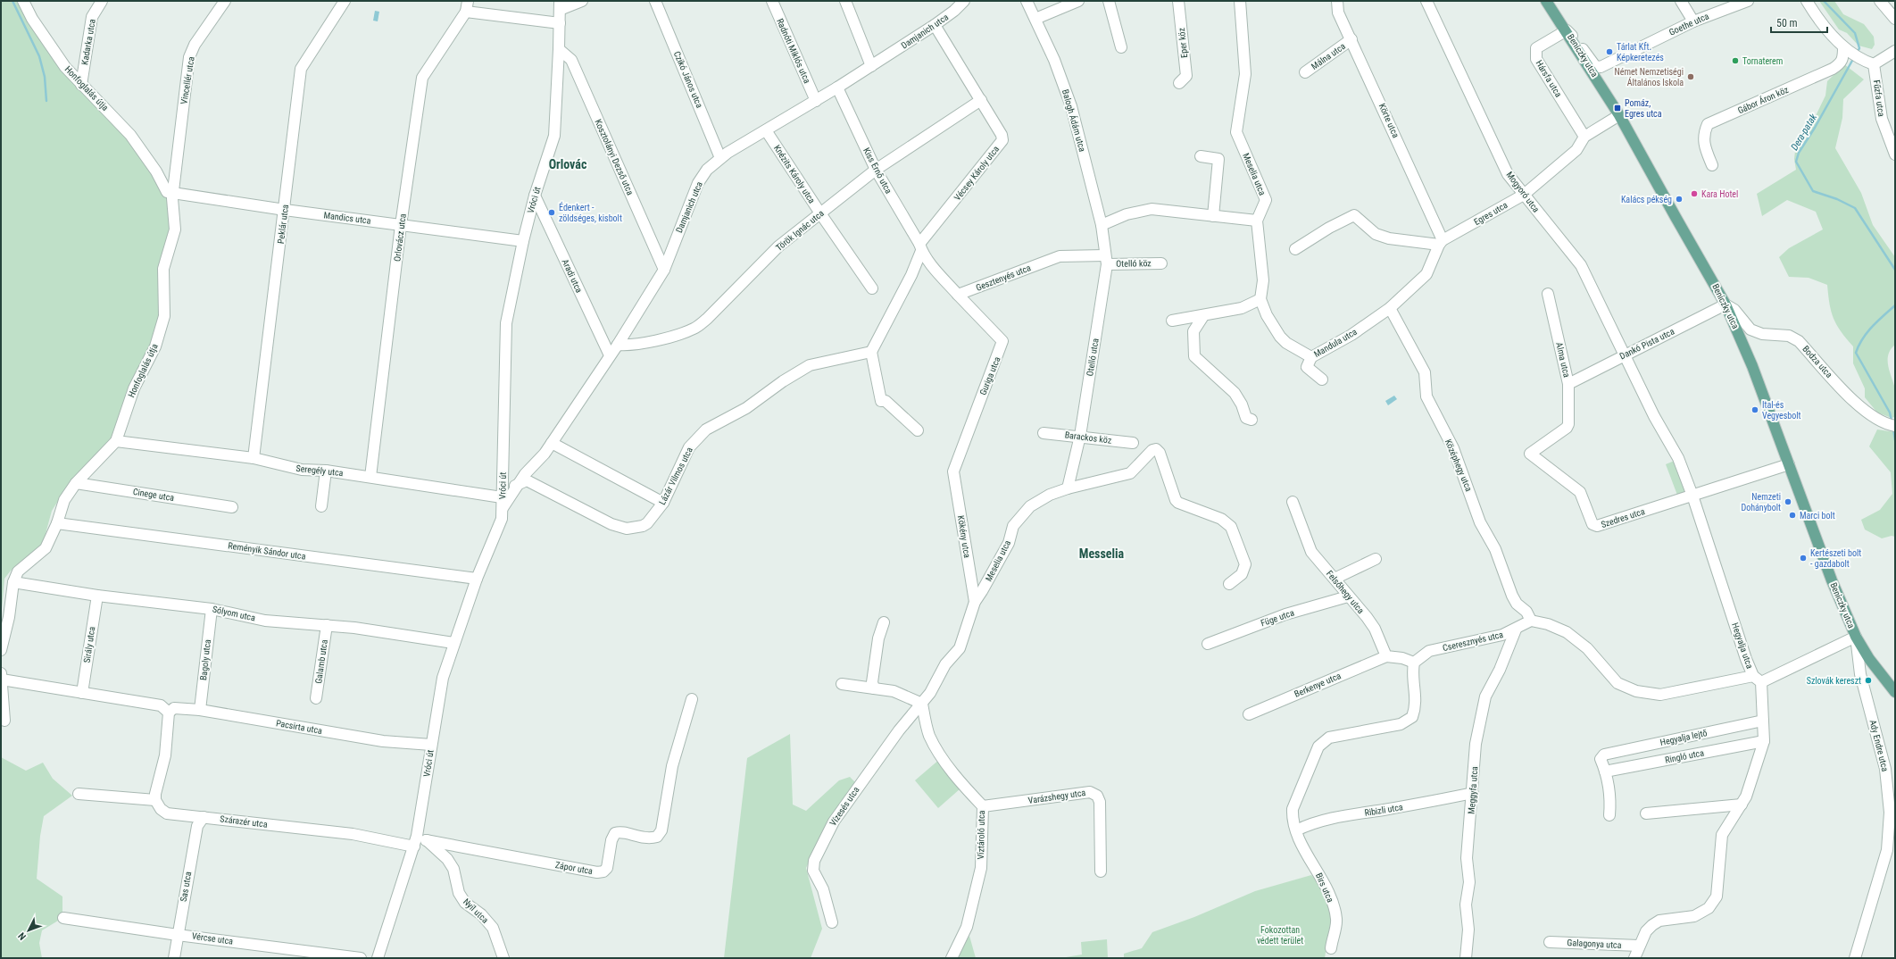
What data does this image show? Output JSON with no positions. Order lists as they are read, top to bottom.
{
  "streets": {
    "main road": ["Beniczky utca"],
    "street": [
      "Goethe utca",
      "Damjanich utca",
      "Kadarka utca",
      "Eper köz",
      "Radnóti Miklós utca",
      "Málna utca",
      "Hársfa utca",
      "Czikó János utca",
      "Vincellér utca",
      "Honfoglalás útja",
      "Fűzfa utca",
      "Gábor Áron köz",
      "Balogh Ádám utca",
      "Körte utca",
      "Kosztolányi Dezső utca",
      "Kiss Ernő utca",
      "Vécsey Károly utca",
      "Knézits Károly utca",
      "Meselia utca",
      "Mogyoró utca",
      "Vróci út",
      "Egres utca",
      "Mandics utca",
      "Peklár utca",
      "Török Ignác utca",
      "Orlovácz utca",
      "Otelló köz",
      "Aradi utca",
      "Gesztenyés utca",
      "Mandula utca",
      "Dankó Pista utca",
      "Otelló utca",
      "Alma utca",
      "Bodza utca",
      "Guriga utca",
      "Barackos köz",
      "Középhegy utca",
      "Seregély utca",
      "Lázár Vilmos utca",
      "Cinege utca",
      "Szedres utca",
      "Kökény utca",
      "Reményik Sándor utca",
      "Felsőhegy utca",
      "Sólyom utca",
      "Füge utca",
      "Cseresznyés utca",
      "Sirály utca",
      "Hegyalja utca",
      "Bagoly utca",
      "Galamb utca",
      "Berkenye utca",
      "Pacsirta utca",
      "Hegyalja lejtő",
      "Ady Endre utca",
      "Ringló utca",
      "Meggyfa utca",
      "Varázshegy utca",
      "Vízesés utca",
      "Ribizli utca",
      "Szárazér utca",
      "Víztároló utca",
      "Zápor utca",
      "Sas utca",
      "Birs utca",
      "Nyíl utca",
      "Vércse utca",
      "Galagonya utca"
    ]
  },
  "crossings": [
    ["Goethe utca", "Beniczky utca"],
    ["Goethe utca", "Hársfa utca"],
    ["Damjanich utca", "Radnóti Miklós utca"],
    ["Damjanich utca", "Czikó János utca"],
    ["Damjanich utca", "Kosztolányi Dezső utca"],
    ["Damjanich utca", "Kiss Ernő utca"],
    ["Damjanich utca", "Vécsey Károly utca"],
    ["Damjanich utca", "Knézits Károly utca"],
    ["Damjanich utca", "Vróci út"],
    ["Damjanich utca", "Török Ignác utca"],
    ["Damjanich utca", "Aradi utca"],
    ["Damjanich utca", "Seregély utca"],
    ["Damjanich utca", "Lázár Vilmos utca"],
    ["Kadarka utca", "Honfoglalás útja"],
    ["Beniczky utca", "Hársfa utca"],
    ["Beniczky utca", "Egres utca"],
    ["Beniczky utca", "Dankó Pista utca"],
    ["Beniczky utca", "Bodza utca"],
    ["Beniczky utca", "Szedres utca"],
    ["Beniczky utca", "Ady Endre utca"],
    ["Málna utca", "Körte utca"],
    ["Hársfa utca", "Egres utca"],
    ["Vincellér utca", "Honfoglalás útja"],
    ["Vincellér utca", "Mandics utca"],
    ["Honfoglalás útja", "Mandics utca"],
    ["Honfoglalás útja", "Seregély utca"],
    ["Honfoglalás útja", "Cinege utca"],
    ["Honfoglalás útja", "Reményik Sándor utca"],
    ["Honfoglalás útja", "Sólyom utca"],
    ["Balogh Ádám utca", "Otelló utca"],
    ["Körte utca", "Egres utca"],
    ["Kosztolányi Dezső utca", "Vróci út"],
    ["Kiss Ernő utca", "Vécsey Károly utca"],
    ["Kiss Ernő utca", "Török Ignác utca"],
    ["Vécsey Károly utca", "Török Ignác utca"],
    ["Vécsey Károly utca", "Lázár Vilmos utca"],
    ["Knézits Károly utca", "Török Ignác utca"],
    ["Meselia utca", "Mandula utca"],
    ["Meselia utca", "Otelló utca"],
    ["Meselia utca", "Kökény utca"],
    ["Meselia utca", "Vízesés utca"],
    ["Meselia utca", "Víztároló utca"],
    ["Mogyoró utca", "Egres utca"],
    ["Mogyoró utca", "Dankó Pista utca"],
    ["Mogyoró utca", "Hegyalja utca"],
    ["Vróci út", "Mandics utca"],
    ["Vróci út", "Aradi utca"],
    ["Vróci út", "Seregély utca"],
    ["Vróci út", "Reményik Sándor utca"],
    ["Vróci út", "Sólyom utca"],
    ["Vróci út", "Pacsirta utca"],
    ["Vróci út", "Szárazér utca"],
    ["Vróci út", "Zápor utca"],
    ["Vróci út", "Nyíl utca"],
    ["Mandics utca", "Peklár utca"],
    ["Mandics utca", "Orlovácz utca"],
    ["Peklár utca", "Seregély utca"],
    ["Orlovácz utca", "Seregély utca"],
    ["Otelló köz", "Gesztenyés utca"],
    ["Otelló köz", "Otelló utca"],
    ["Gesztenyés utca", "Otelló utca"],
    ["Gesztenyés utca", "Guriga utca"],
    ["Mandula utca", "Középhegy utca"],
    ["Dankó Pista utca", "Alma utca"],
    ["Dankó Pista utca", "Bodza utca"],
    ["Dankó Pista utca", "Hegyalja utca"],
    ["Otelló utca", "Barackos köz"],
    ["Alma utca", "Szedres utca"],
    ["Guriga utca", "Kökény utca"],
    ["Középhegy utca", "Cseresznyés utca"],
    ["Szedres utca", "Hegyalja utca"],
    ["Felsőhegy utca", "Füge utca"],
    ["Felsőhegy utca", "Berkenye utca"],
    ["Sólyom utca", "Sirály utca"],
    ["Sólyom utca", "Bagoly utca"],
    ["Sólyom utca", "Galamb utca"],
    ["Cseresznyés utca", "Meggyfa utca"],
    ["Hegyalja utca", "Hegyalja lejtő"],
    ["Hegyalja utca", "Ringló utca"],
    ["Hegyalja utca", "Galagonya utca"],
    ["Bagoly utca", "Pacsirta utca"],
    ["Hegyalja lejtő", "Ringló utca"],
    ["Meggyfa utca", "Ribizli utca"],
    ["Varázshegy utca", "Víztároló utca"],
    ["Vízesés utca", "Víztároló utca"],
    ["Ribizli utca", "Birs utca"],
    ["Szárazér utca", "Zápor utca"],
    ["Szárazér utca", "Sas utca"],
    ["Szárazér utca", "Nyíl utca"],
    ["Zápor utca", "Nyíl utca"],
    ["Sas utca", "Vércse utca"]
  ],
  "districts": ["Orlovác", "Messelia"],
  "water": ["Dera-patak"],
  "parks": ["Fokozottan védett terület"],
  "places": {
    "other": [
      "Tárlat Kft. Képkeretezés",
      "Tornaterem",
      "Német Nemzetiségi Általános Iskola",
      "Kara Hotel",
      "Kalács pékség",
      "Édenkert - zöldséges, kisbolt",
      "Ital-és Vegyesbolt",
      "Nemzeti Dohánybolt",
      "Marci bolt",
      "Kertészeti bolt - gazdabolt",
      "Szlovák kereszt"
    ],
    "transit": ["Pomáz, Egres utca"]
  },
  "scale_bar": "50 m",
  "north": "bottom left"
}
